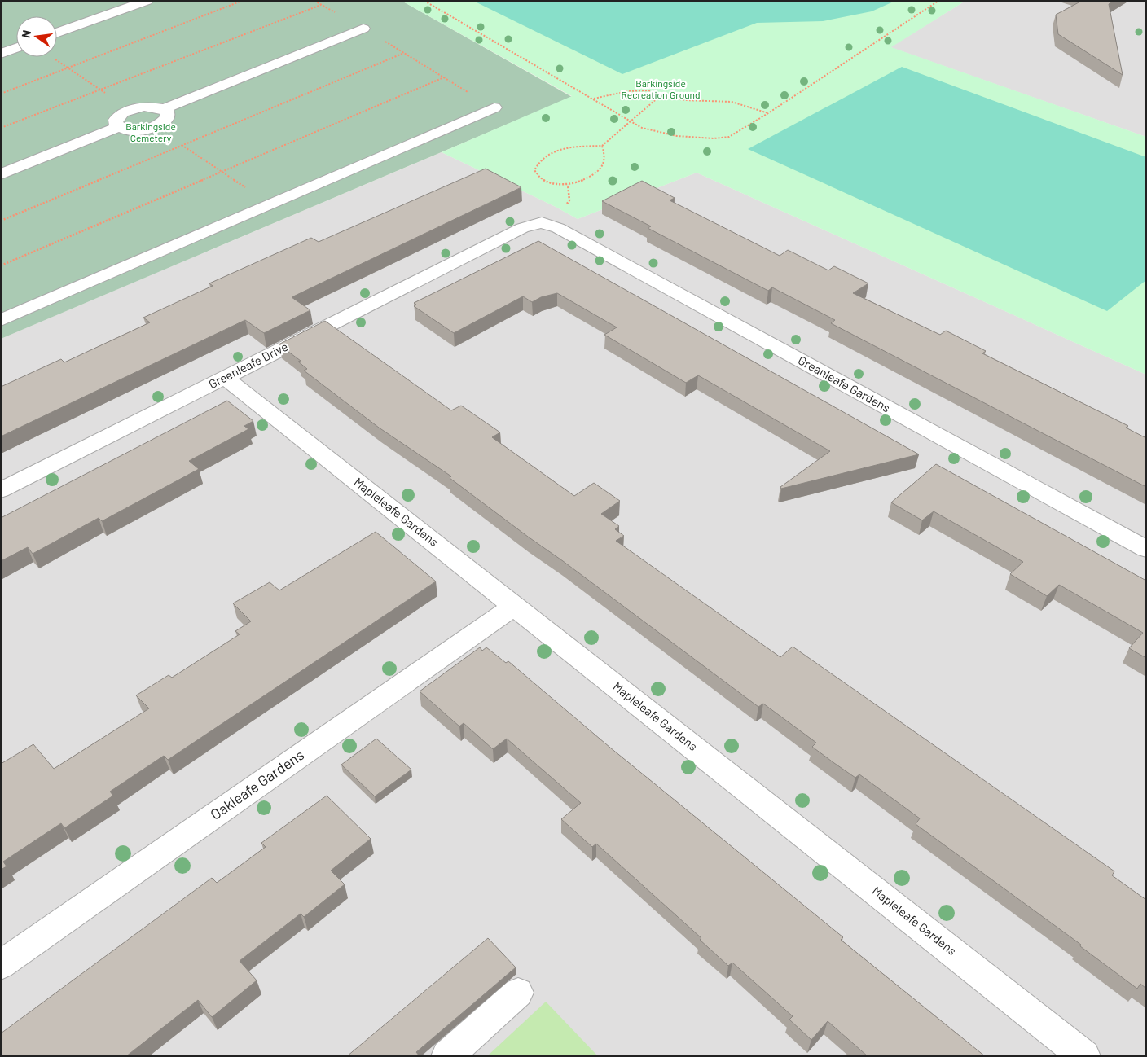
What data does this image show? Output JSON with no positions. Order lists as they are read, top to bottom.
{
  "streets": {
    "street": [
      "Greenleafe Drive",
      "Greanleafe Gardens",
      "Mapleleafe Gardens",
      "Oakleafe Gardens"
    ]
  },
  "crossings": [
    ["Greenleafe Drive", "Greanleafe Gardens"],
    ["Greenleafe Drive", "Mapleleafe Gardens"],
    ["Mapleleafe Gardens", "Oakleafe Gardens"]
  ],
  "parks": ["Barkingside Recreation Ground", "Barkingside Cemetery"],
  "north": "left"
}
